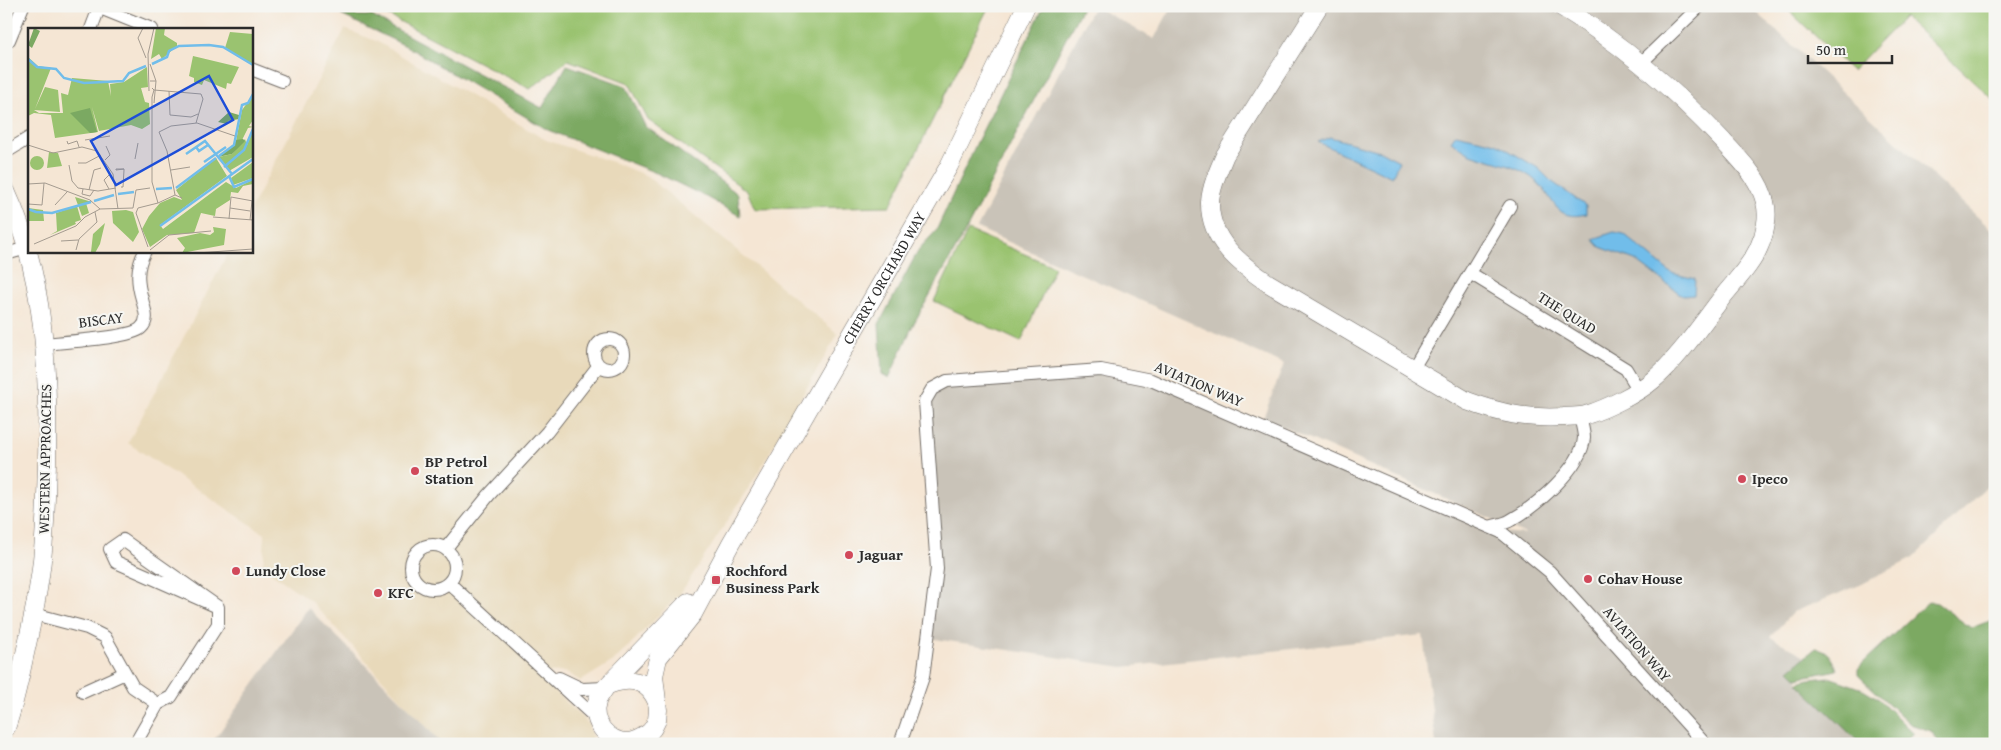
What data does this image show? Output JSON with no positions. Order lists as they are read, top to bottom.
{
  "streets": {
    "street": [
      "CHERRY ORCHARD WAY",
      "THE QUAD",
      "BISCAY",
      "AVIATION WAY",
      "WESTERN APPROACHES"
    ]
  },
  "crossings": [
    ["BISCAY", "WESTERN APPROACHES"]
  ],
  "places": {
    "other": [
      "BP Petrol Station",
      "Ipeco",
      "Jaguar",
      "Lundy Close",
      "Cohav House",
      "KFC"
    ],
    "transit": ["Rochford Business Park"]
  },
  "scale_bar": "50 m"
}
